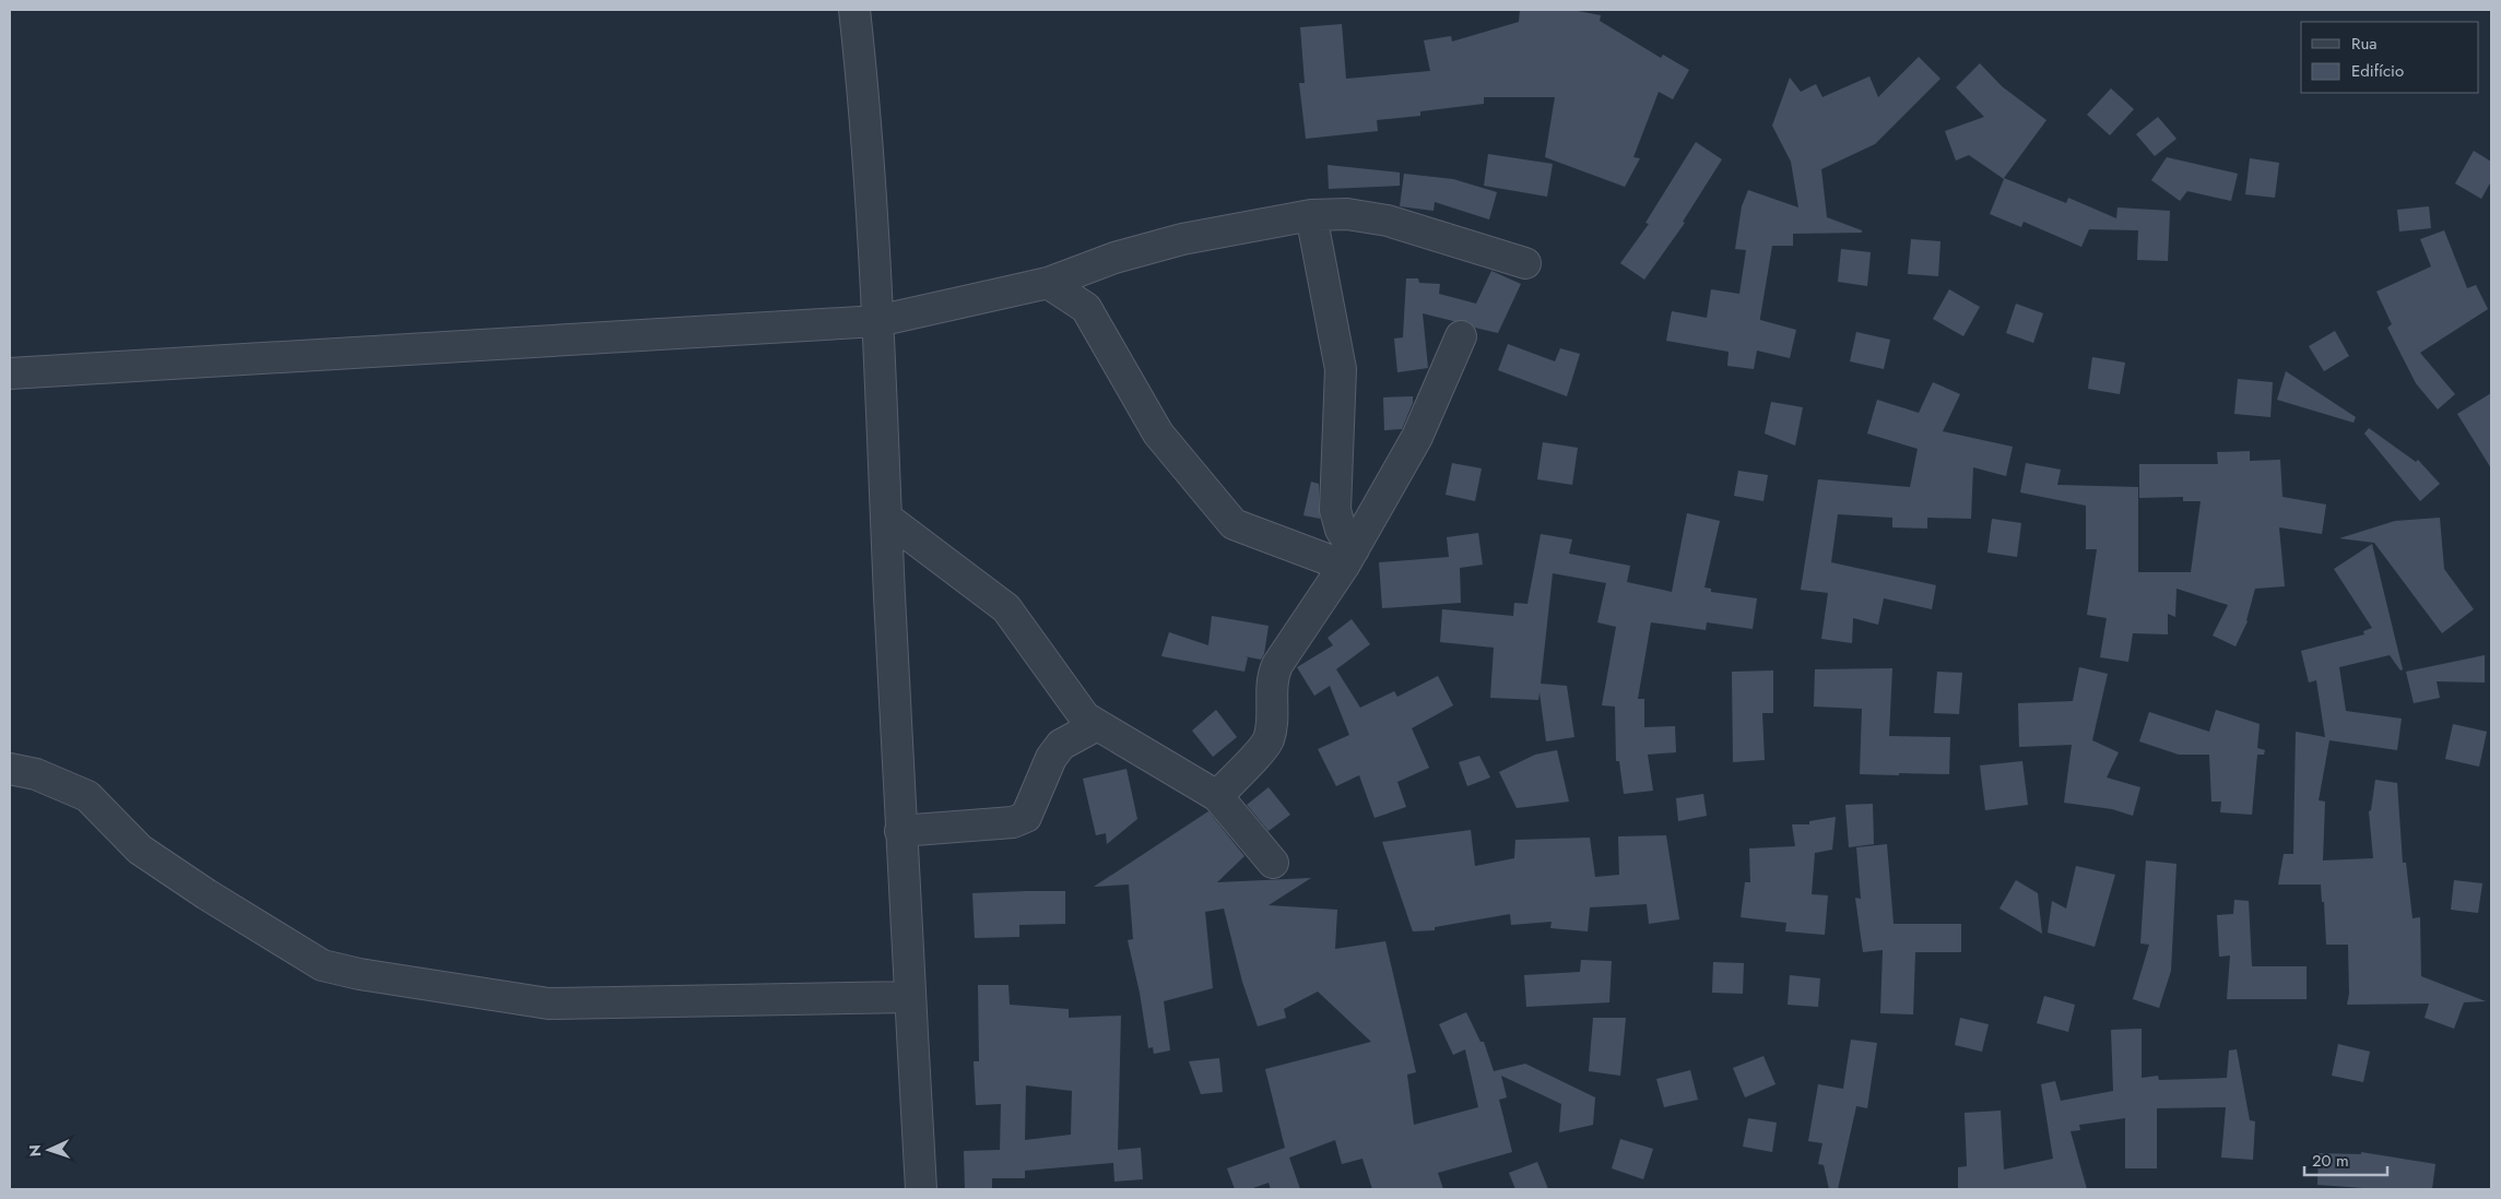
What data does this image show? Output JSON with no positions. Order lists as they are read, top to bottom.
{
  "legend": ["Rua", "Edifício"],
  "scale_bar": "20 m",
  "north": "left"
}
